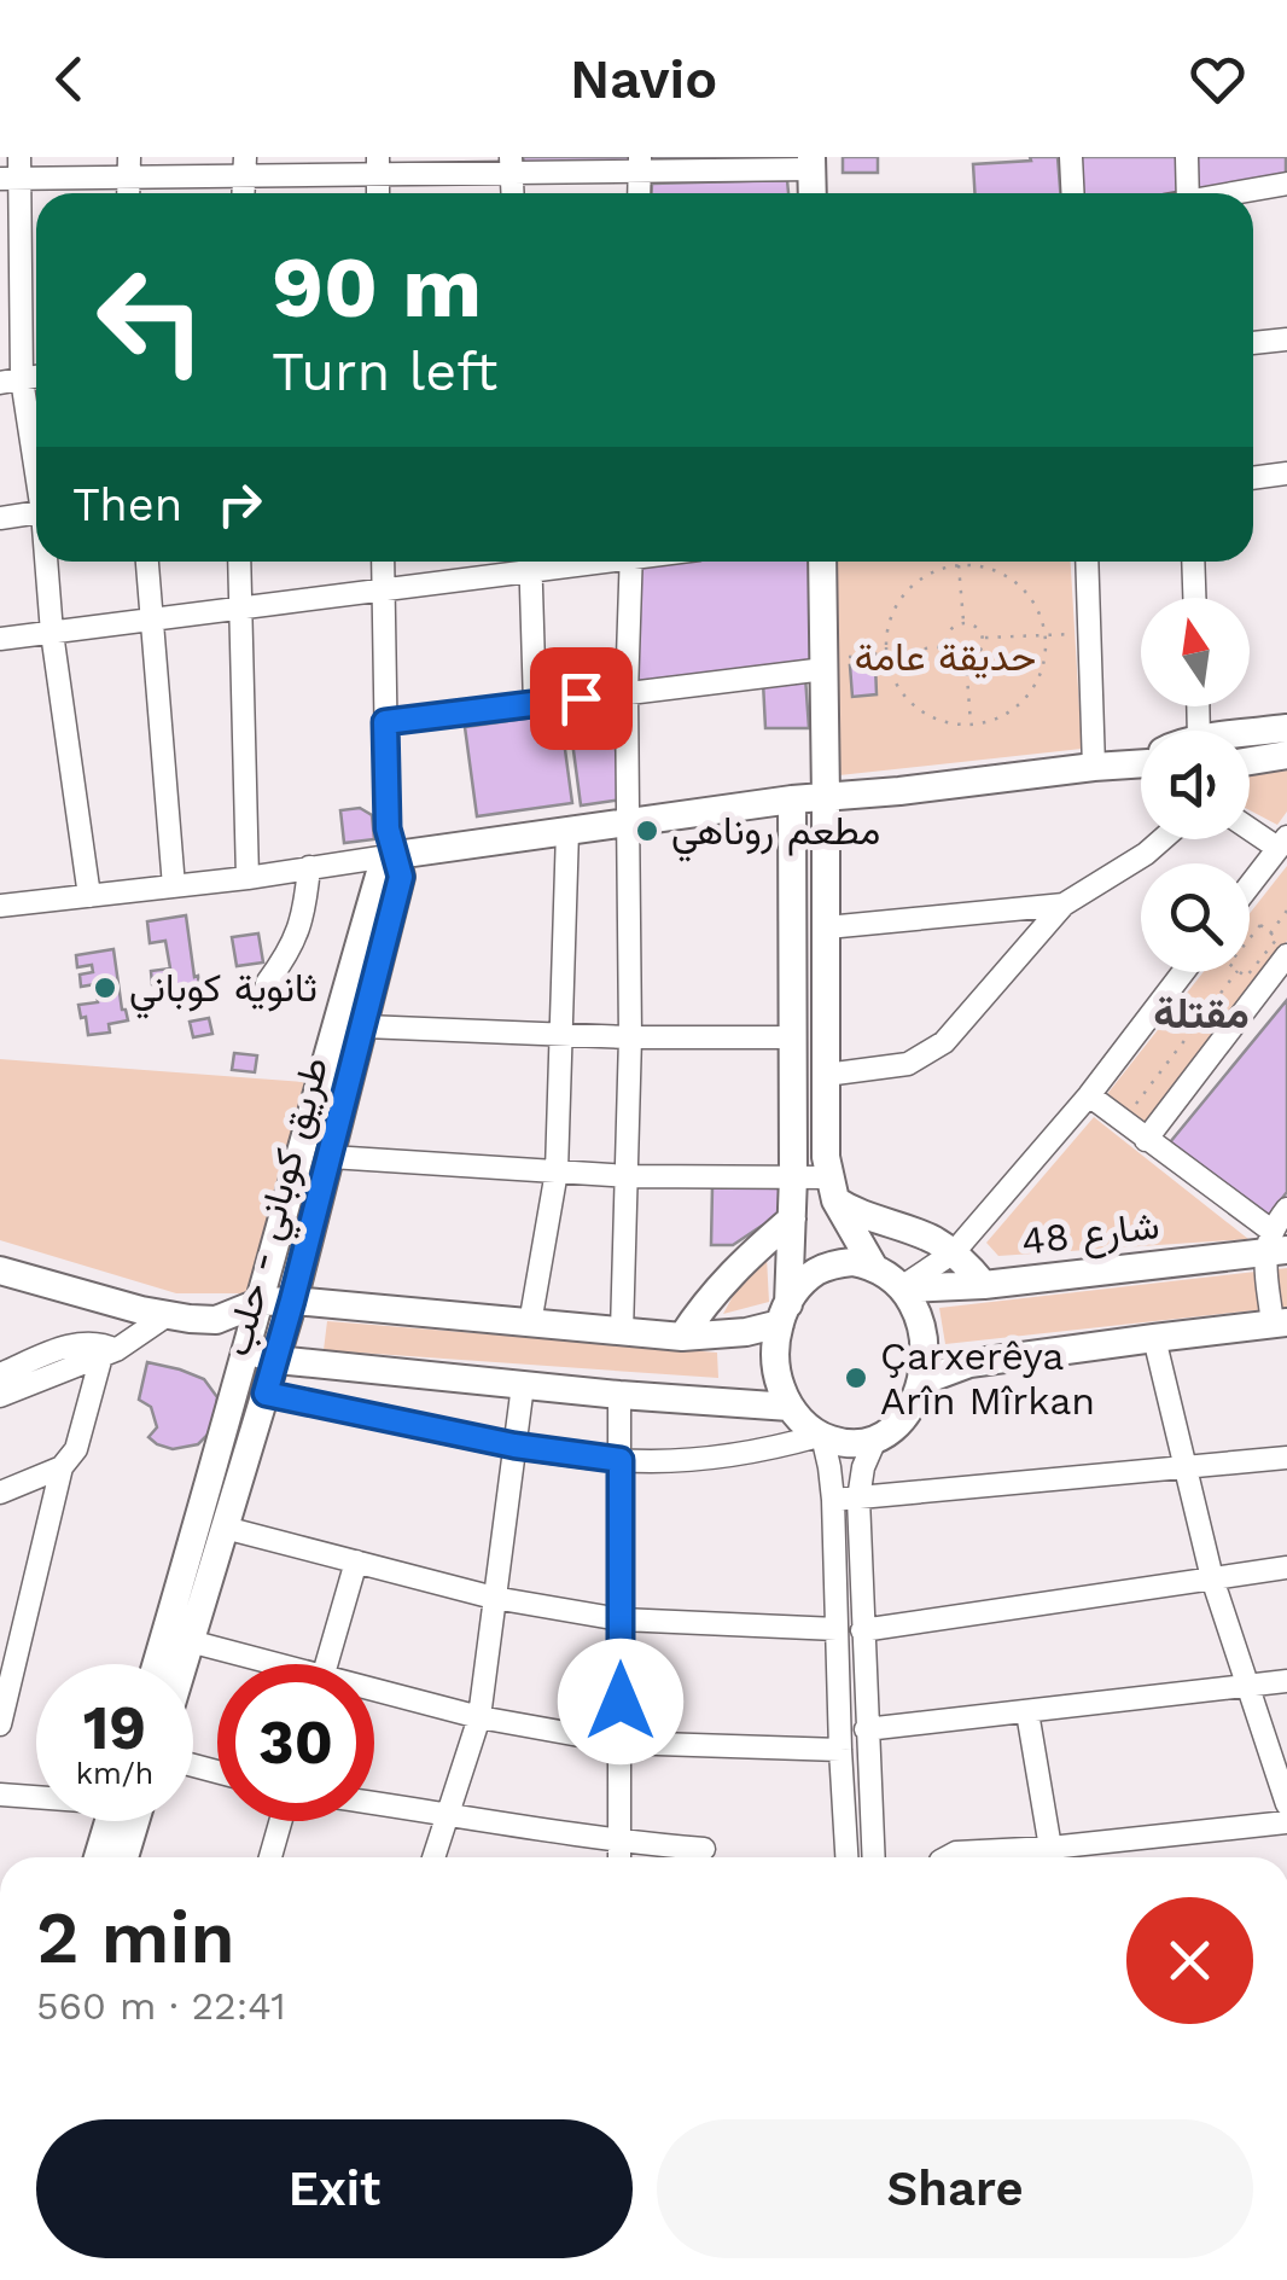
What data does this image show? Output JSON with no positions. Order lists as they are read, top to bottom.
{
  "streets": {
    "main road": ["طريق كوباني - حلب", "48 شارع"]
  },
  "districts": ["مقتلة"],
  "parks": ["حديقة عامة"],
  "places": ["مطعم روناهي", "ثانوية كوباني", "Çarxerêya Arîn Mîrkan"],
  "north": "top",
  "page": {
    "header": "Navio",
    "turn": ["90 m", "Turn left"],
    "then": "Then",
    "speed": "19 km/h",
    "limit": "30",
    "heading": ["2 min", "560 m · 22:41"],
    "buttons": ["Exit", "Share"]
  }
}
